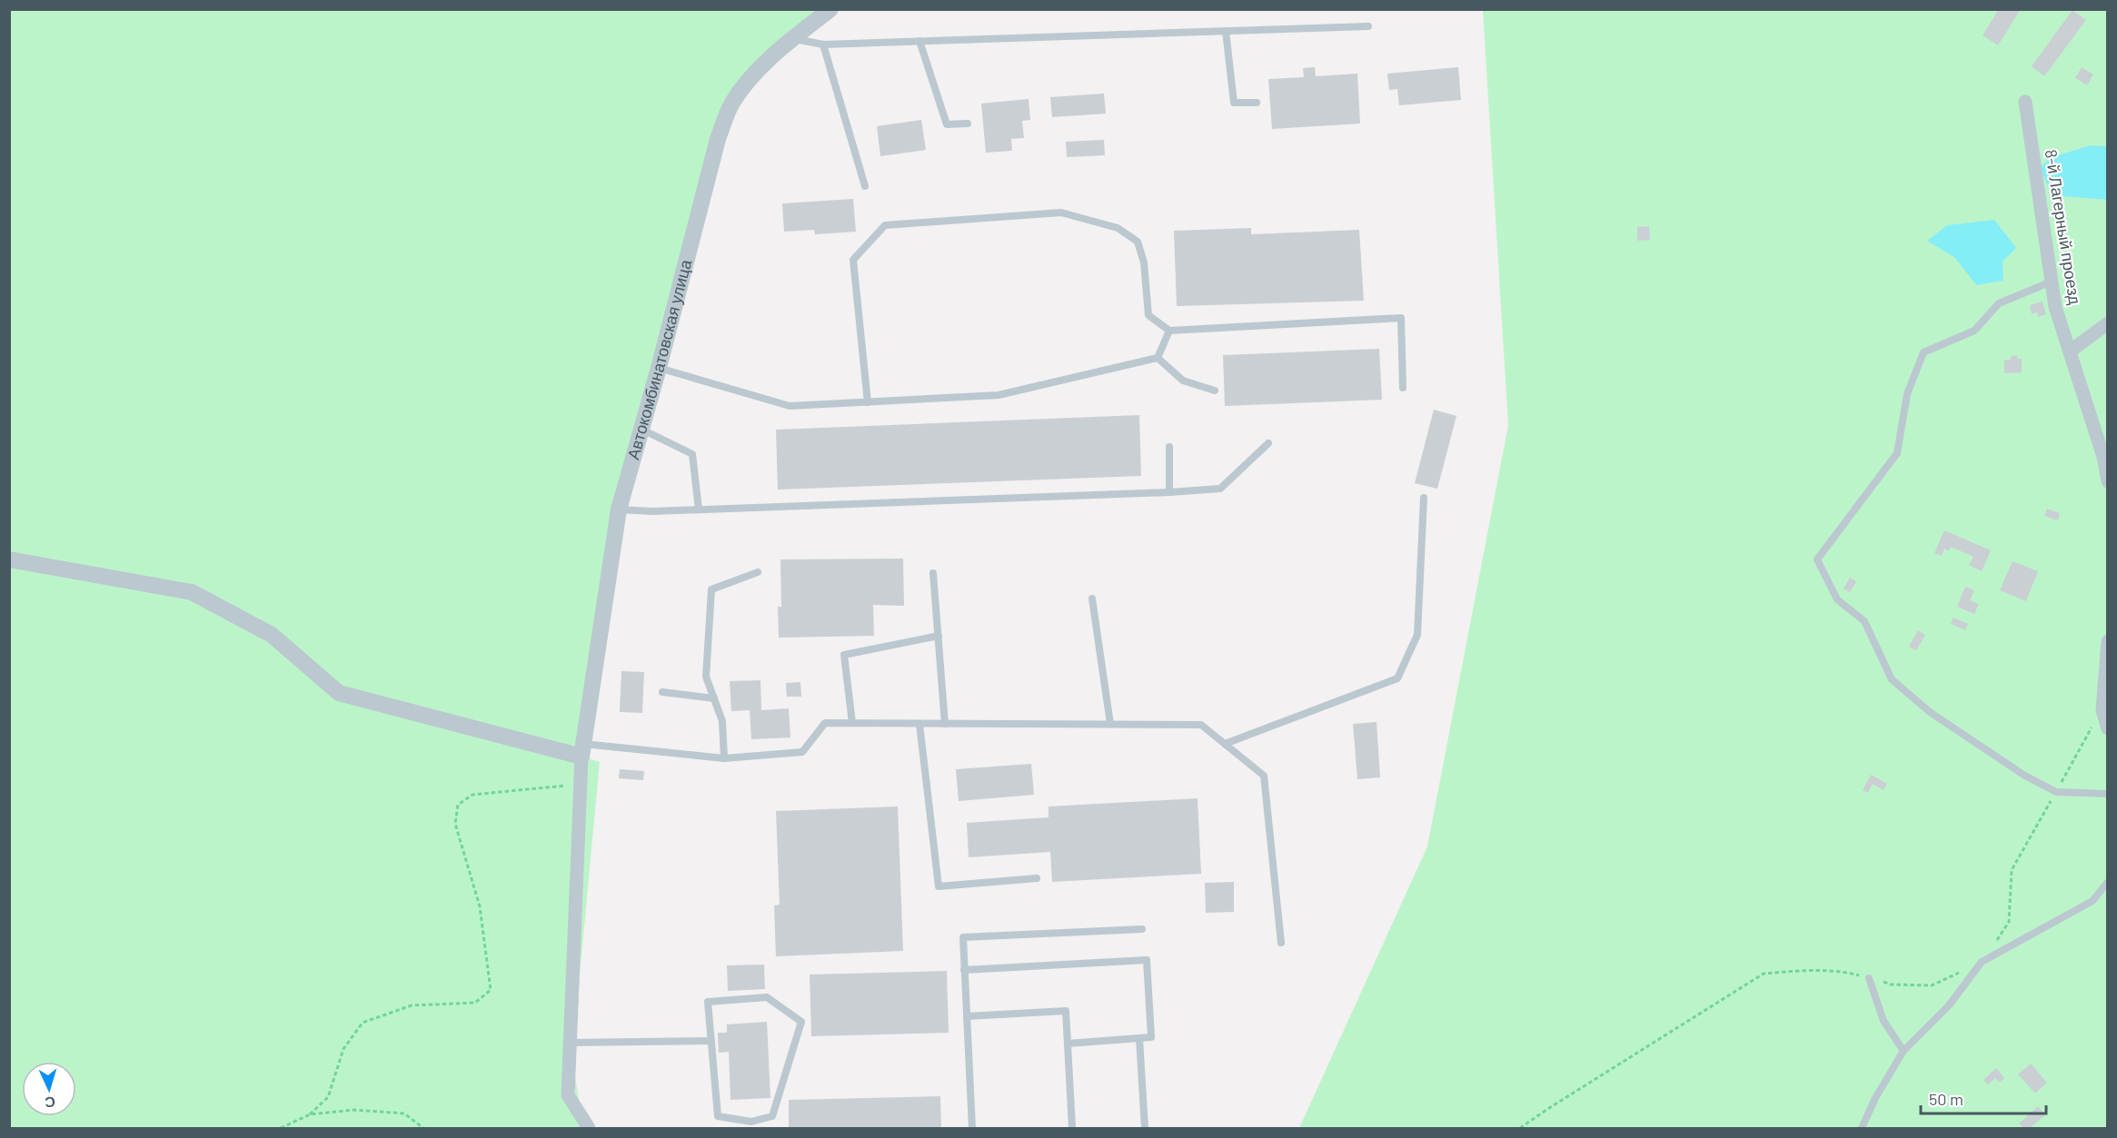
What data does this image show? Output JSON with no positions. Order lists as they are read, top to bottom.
{
  "streets": {
    "street": ["8-й Лагерный проезд", "Автокомбинатовская улица"]
  },
  "scale_bar": "50 m",
  "north": "bottom"
}
